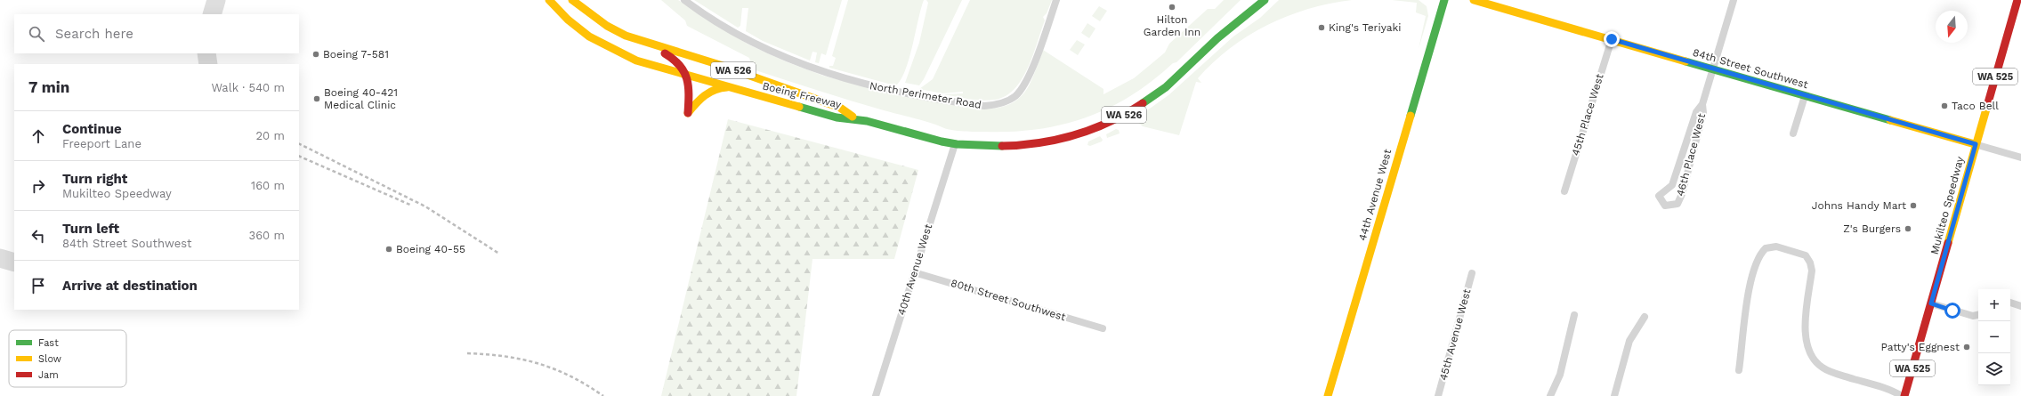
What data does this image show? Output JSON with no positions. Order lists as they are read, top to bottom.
{
  "streets": {
    "main road": [
      "84th Street Southwest",
      "WA 526",
      "WA 525",
      "Boeing Freeway",
      "44th Avenue West",
      "Mukilteo Speedway"
    ],
    "street": [
      "North Perimeter Road",
      "45th Place West",
      "46th Place West",
      "40th Avenue West",
      "80th Street Southwest",
      "45th Avenue West"
    ]
  },
  "crossings": [
    ["84th Street Southwest", "45th Place West"],
    ["84th Street Southwest", "46th Place West"],
    ["84th Street Southwest", "Mukilteo Speedway"],
    ["WA 526", "Boeing Freeway"],
    ["WA 526", "40th Avenue West"],
    ["40th Avenue West", "80th Street Southwest"]
  ],
  "places": [
    "Hilton Garden Inn",
    "King's Teriyaki",
    "Boeing 7-581",
    "Boeing 40-421 Medical Clinic",
    "Taco Bell",
    "Johns Handy Mart",
    "Z's Burgers",
    "Boeing 40-55",
    "Patty's Eggnest"
  ],
  "legend": ["Fast", "Slow", "Jam"],
  "north": "bottom",
  "page": {
    "search": "Search here",
    "heading": ["7 min", "Walk · 540 m"],
    "list": [
      ["Continue", "Freeport Lane", "20 m"],
      ["Turn right", "Mukilteo Speedway", "160 m"],
      ["Turn left", "84th Street Southwest", "360 m"],
      "Arrive at destination"
    ],
    "map_buttons": ["+", "−"]
  }
}
